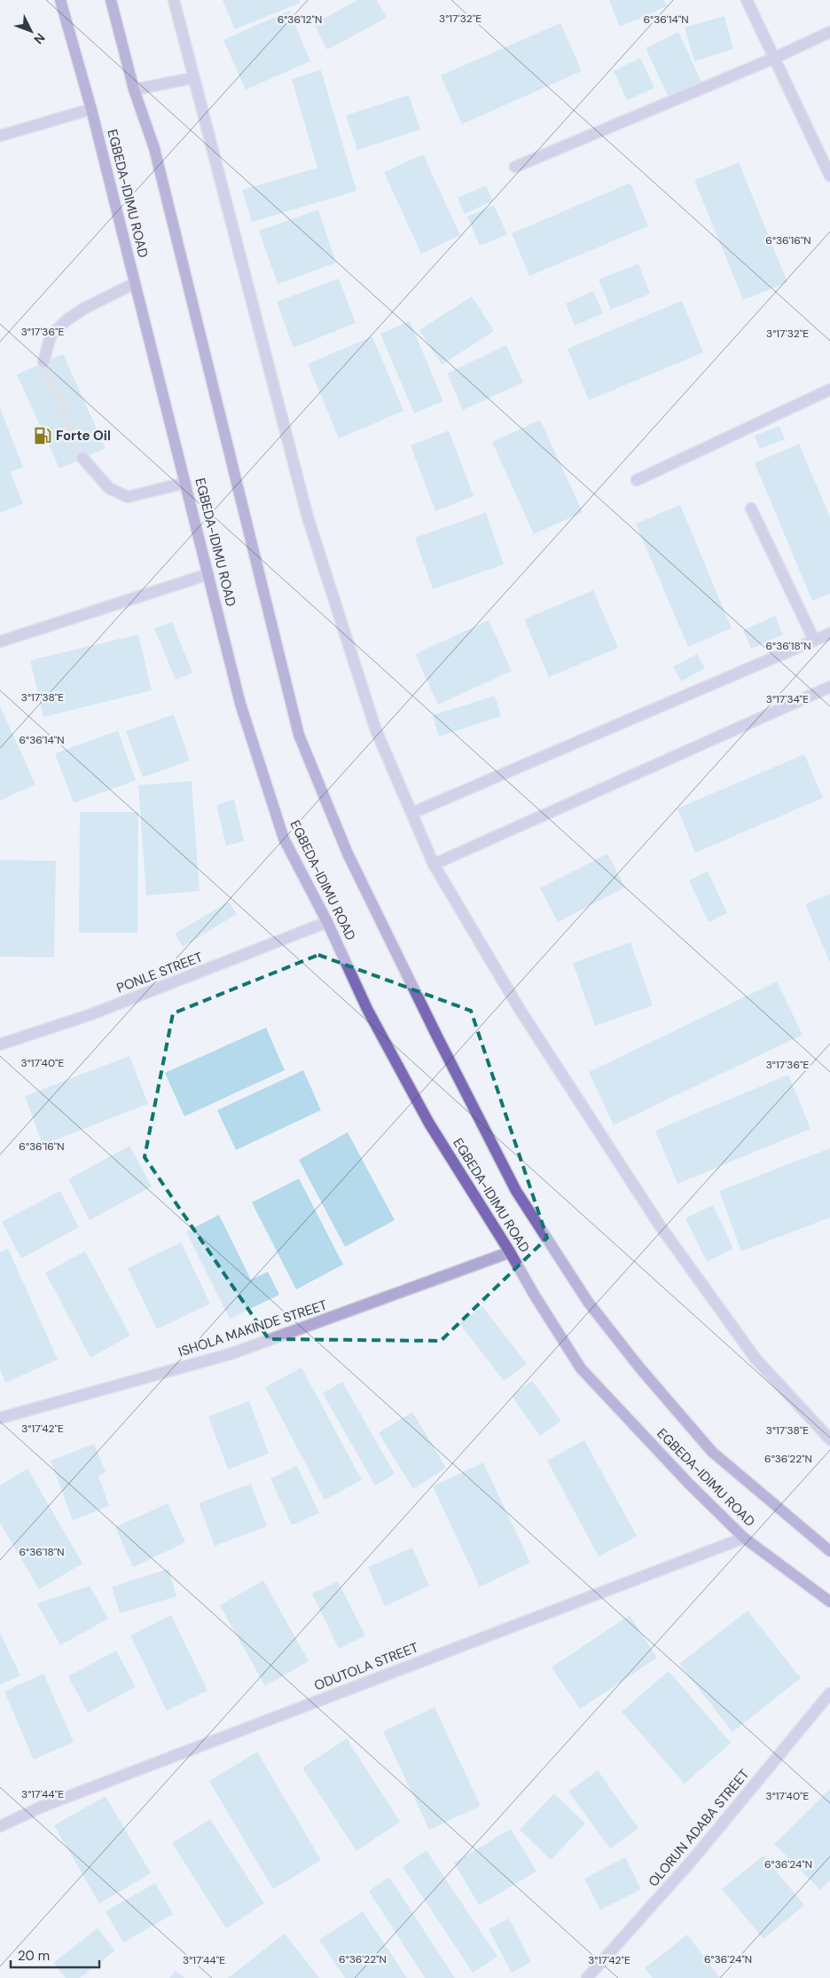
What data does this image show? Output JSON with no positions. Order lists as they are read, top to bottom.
{
  "streets": {
    "main road": ["EGBEDA-IDIMU ROAD"],
    "street": [
      "PONLE STREET",
      "ISHOLA MAKINDE STREET",
      "ODUTOLA STREET",
      "OLORUN ADABA STREET"
    ]
  },
  "crossings": [
    ["EGBEDA-IDIMU ROAD", "PONLE STREET"],
    ["EGBEDA-IDIMU ROAD", "ISHOLA MAKINDE STREET"],
    ["EGBEDA-IDIMU ROAD", "ODUTOLA STREET"]
  ],
  "places": {
    "fuel station": ["Forte Oil"]
  },
  "scale_bar": "20 m",
  "north": "bottom right",
  "coordinates": [
    "3°17'32\"E",
    "6°36'12\"N",
    "6°36'14\"N",
    "6°36'16\"N",
    "3°17'36\"E",
    "6°36'18\"N",
    "3°17'38\"E",
    "3°17'34\"E",
    "3°17'40\"E",
    "3°17'42\"E",
    "6°36'22\"N",
    "3°17'44\"E",
    "6°36'24\"N"
  ]
}
